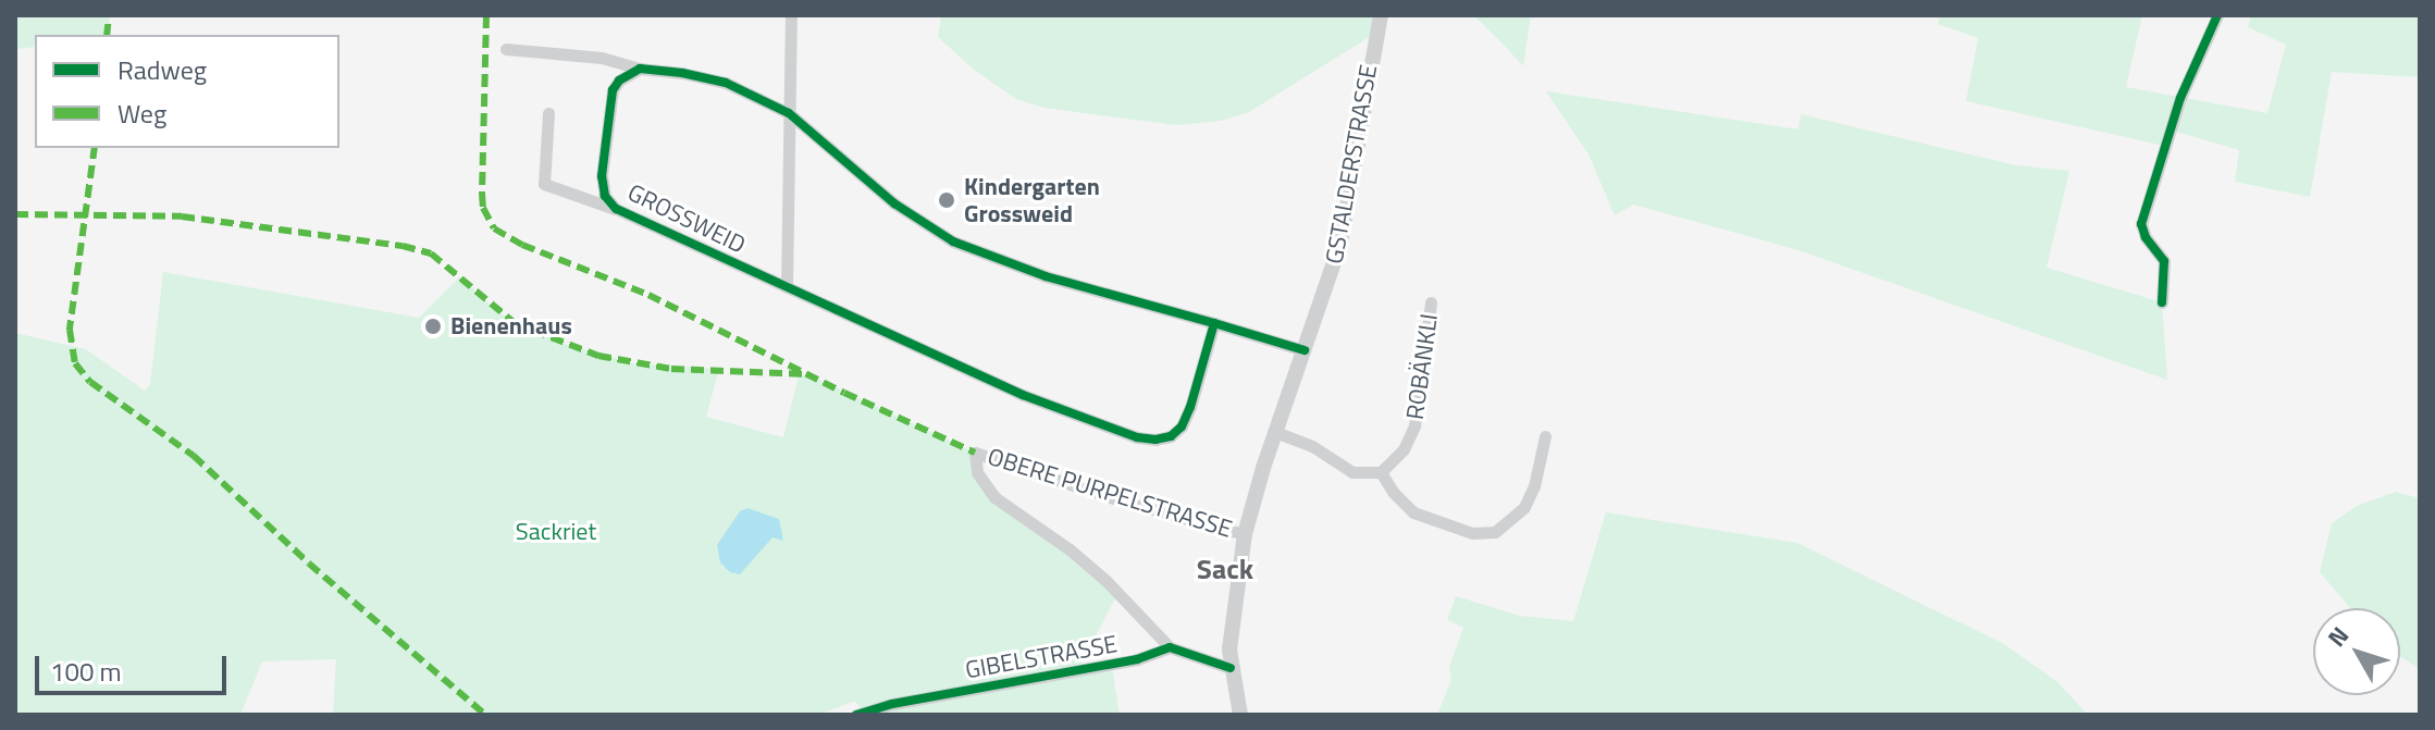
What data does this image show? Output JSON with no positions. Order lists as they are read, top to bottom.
{
  "streets": {
    "street": [
      "GSTALDERSTRASSE",
      "GROSSWEID",
      "ROBÄNKLI",
      "OBERE PURPELSTRASSE",
      "GIBELSTRASSE"
    ]
  },
  "crossings": [
    ["GSTALDERSTRASSE", "OBERE PURPELSTRASSE"],
    ["OBERE PURPELSTRASSE", "GIBELSTRASSE"]
  ],
  "districts": ["Sack"],
  "parks": ["Sackriet"],
  "places": ["Kindergarten Grossweid", "Bienenhaus"],
  "legend": ["Radweg", "Weg"],
  "scale_bar": "100 m",
  "north": "top left"
}
